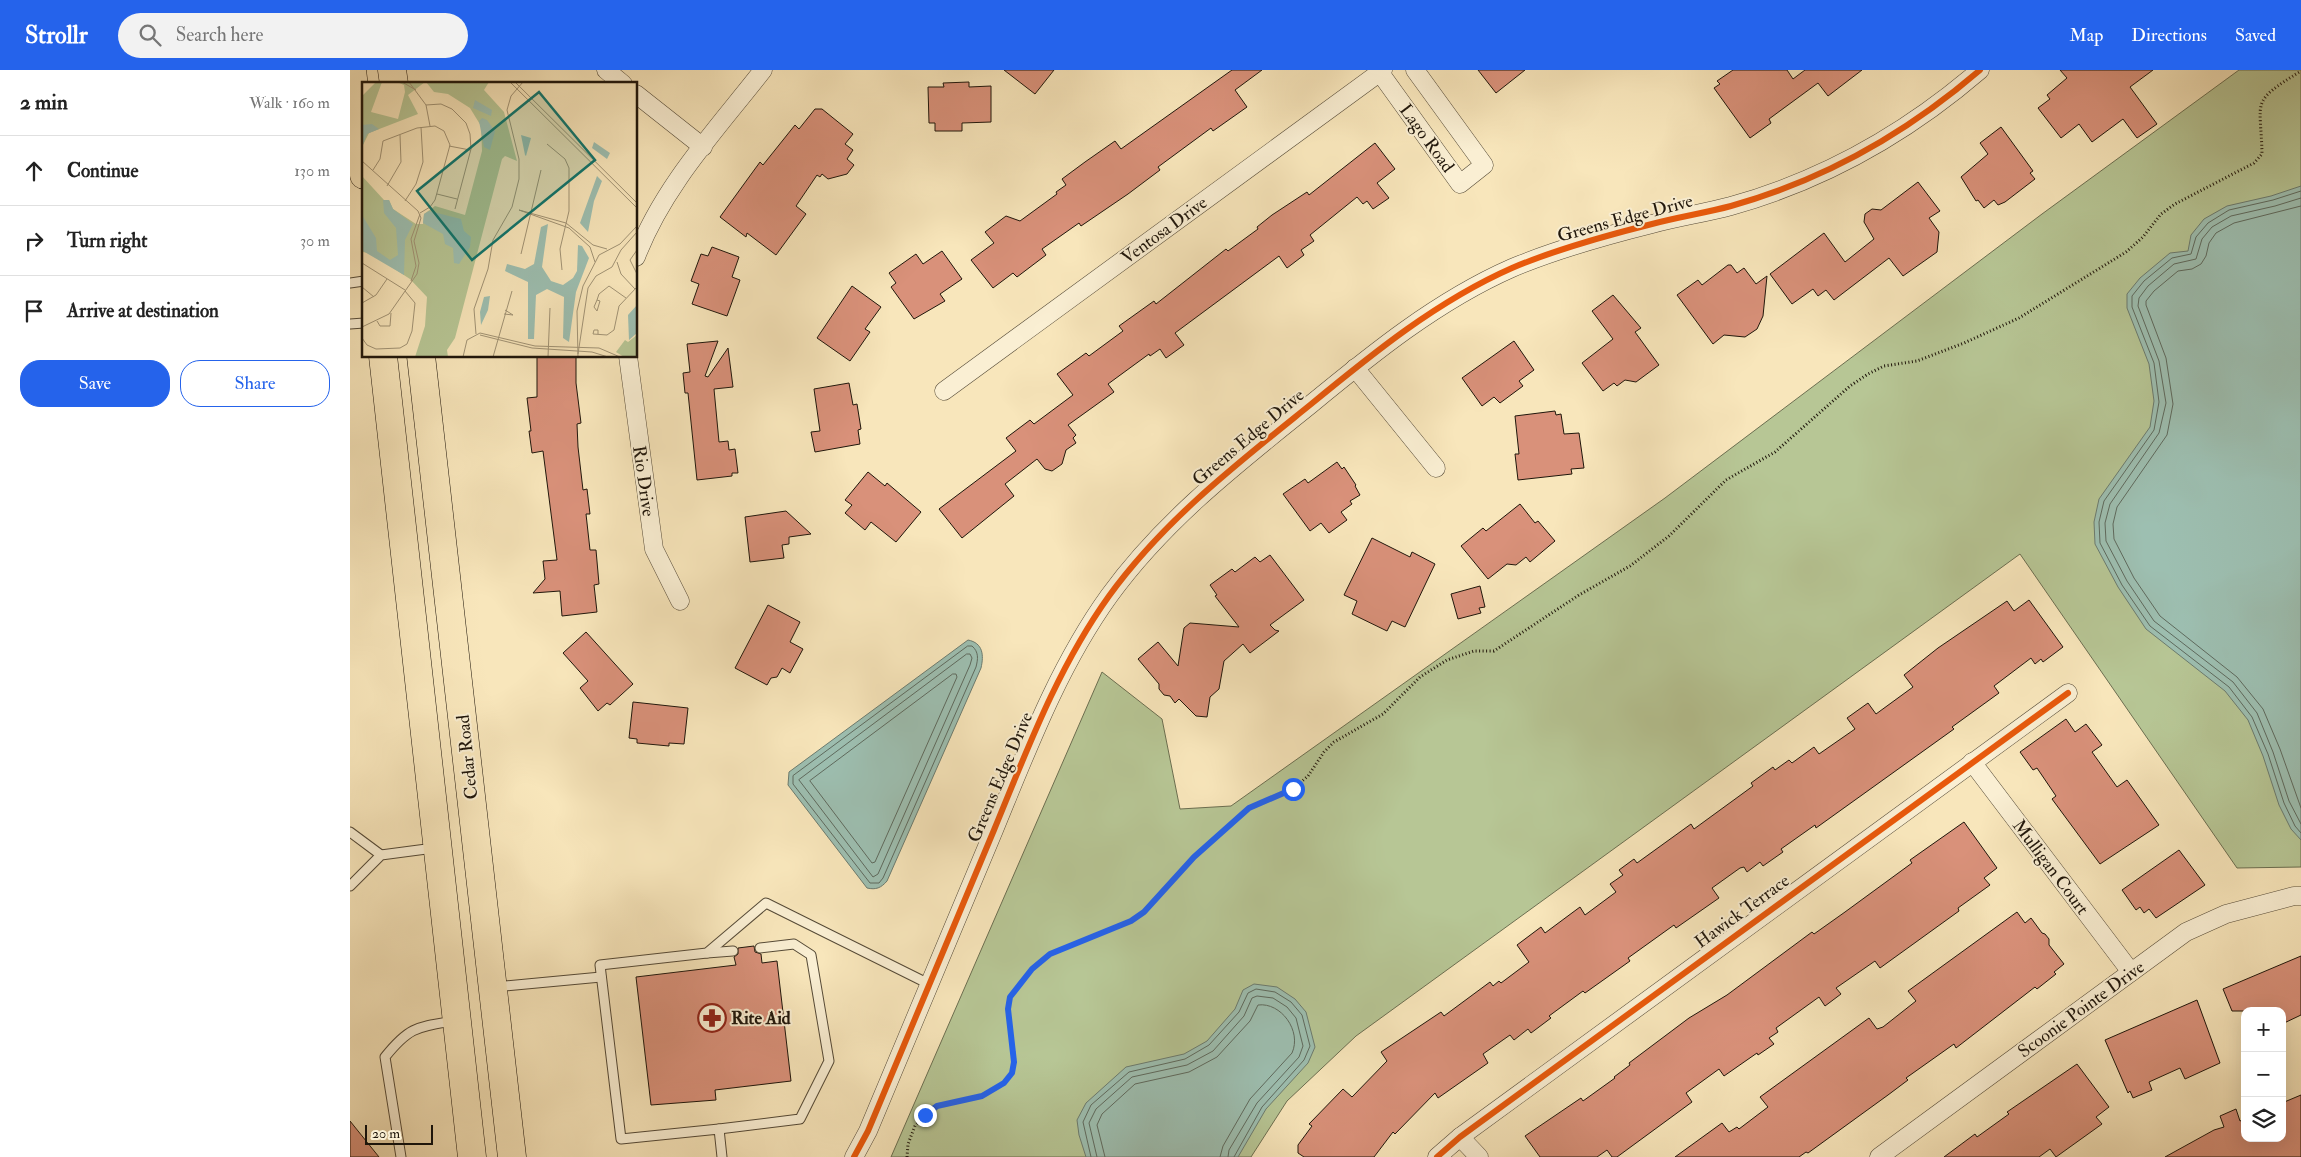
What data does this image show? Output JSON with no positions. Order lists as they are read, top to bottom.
{
  "streets": {
    "main road": ["Cedar Road"],
    "street": [
      "Lago Road",
      "Greens Edge Drive",
      "Ventosa Drive",
      "Rio Drive",
      "Mulligan Court",
      "Hawick Terrace",
      "Scoonie Pointe Drive"
    ]
  },
  "crossings": [
    ["Lago Road", "Ventosa Drive"],
    ["Mulligan Court", "Hawick Terrace"],
    ["Mulligan Court", "Scoonie Pointe Drive"]
  ],
  "places": {
    "pharmacy": ["Rite Aid"]
  },
  "scale_bar": "20 m",
  "page": {
    "header": "Strollr",
    "search": "Search here",
    "nav": ["Map", "Directions", "Saved"],
    "heading": ["2 min", "Walk · 160 m"],
    "list": [
      ["Continue", "130 m"],
      ["Turn right", "30 m"],
      "Arrive at destination"
    ],
    "buttons": ["Save", "Share"],
    "map_buttons": ["+", "−"],
    "scale": "20 m"
  }
}
